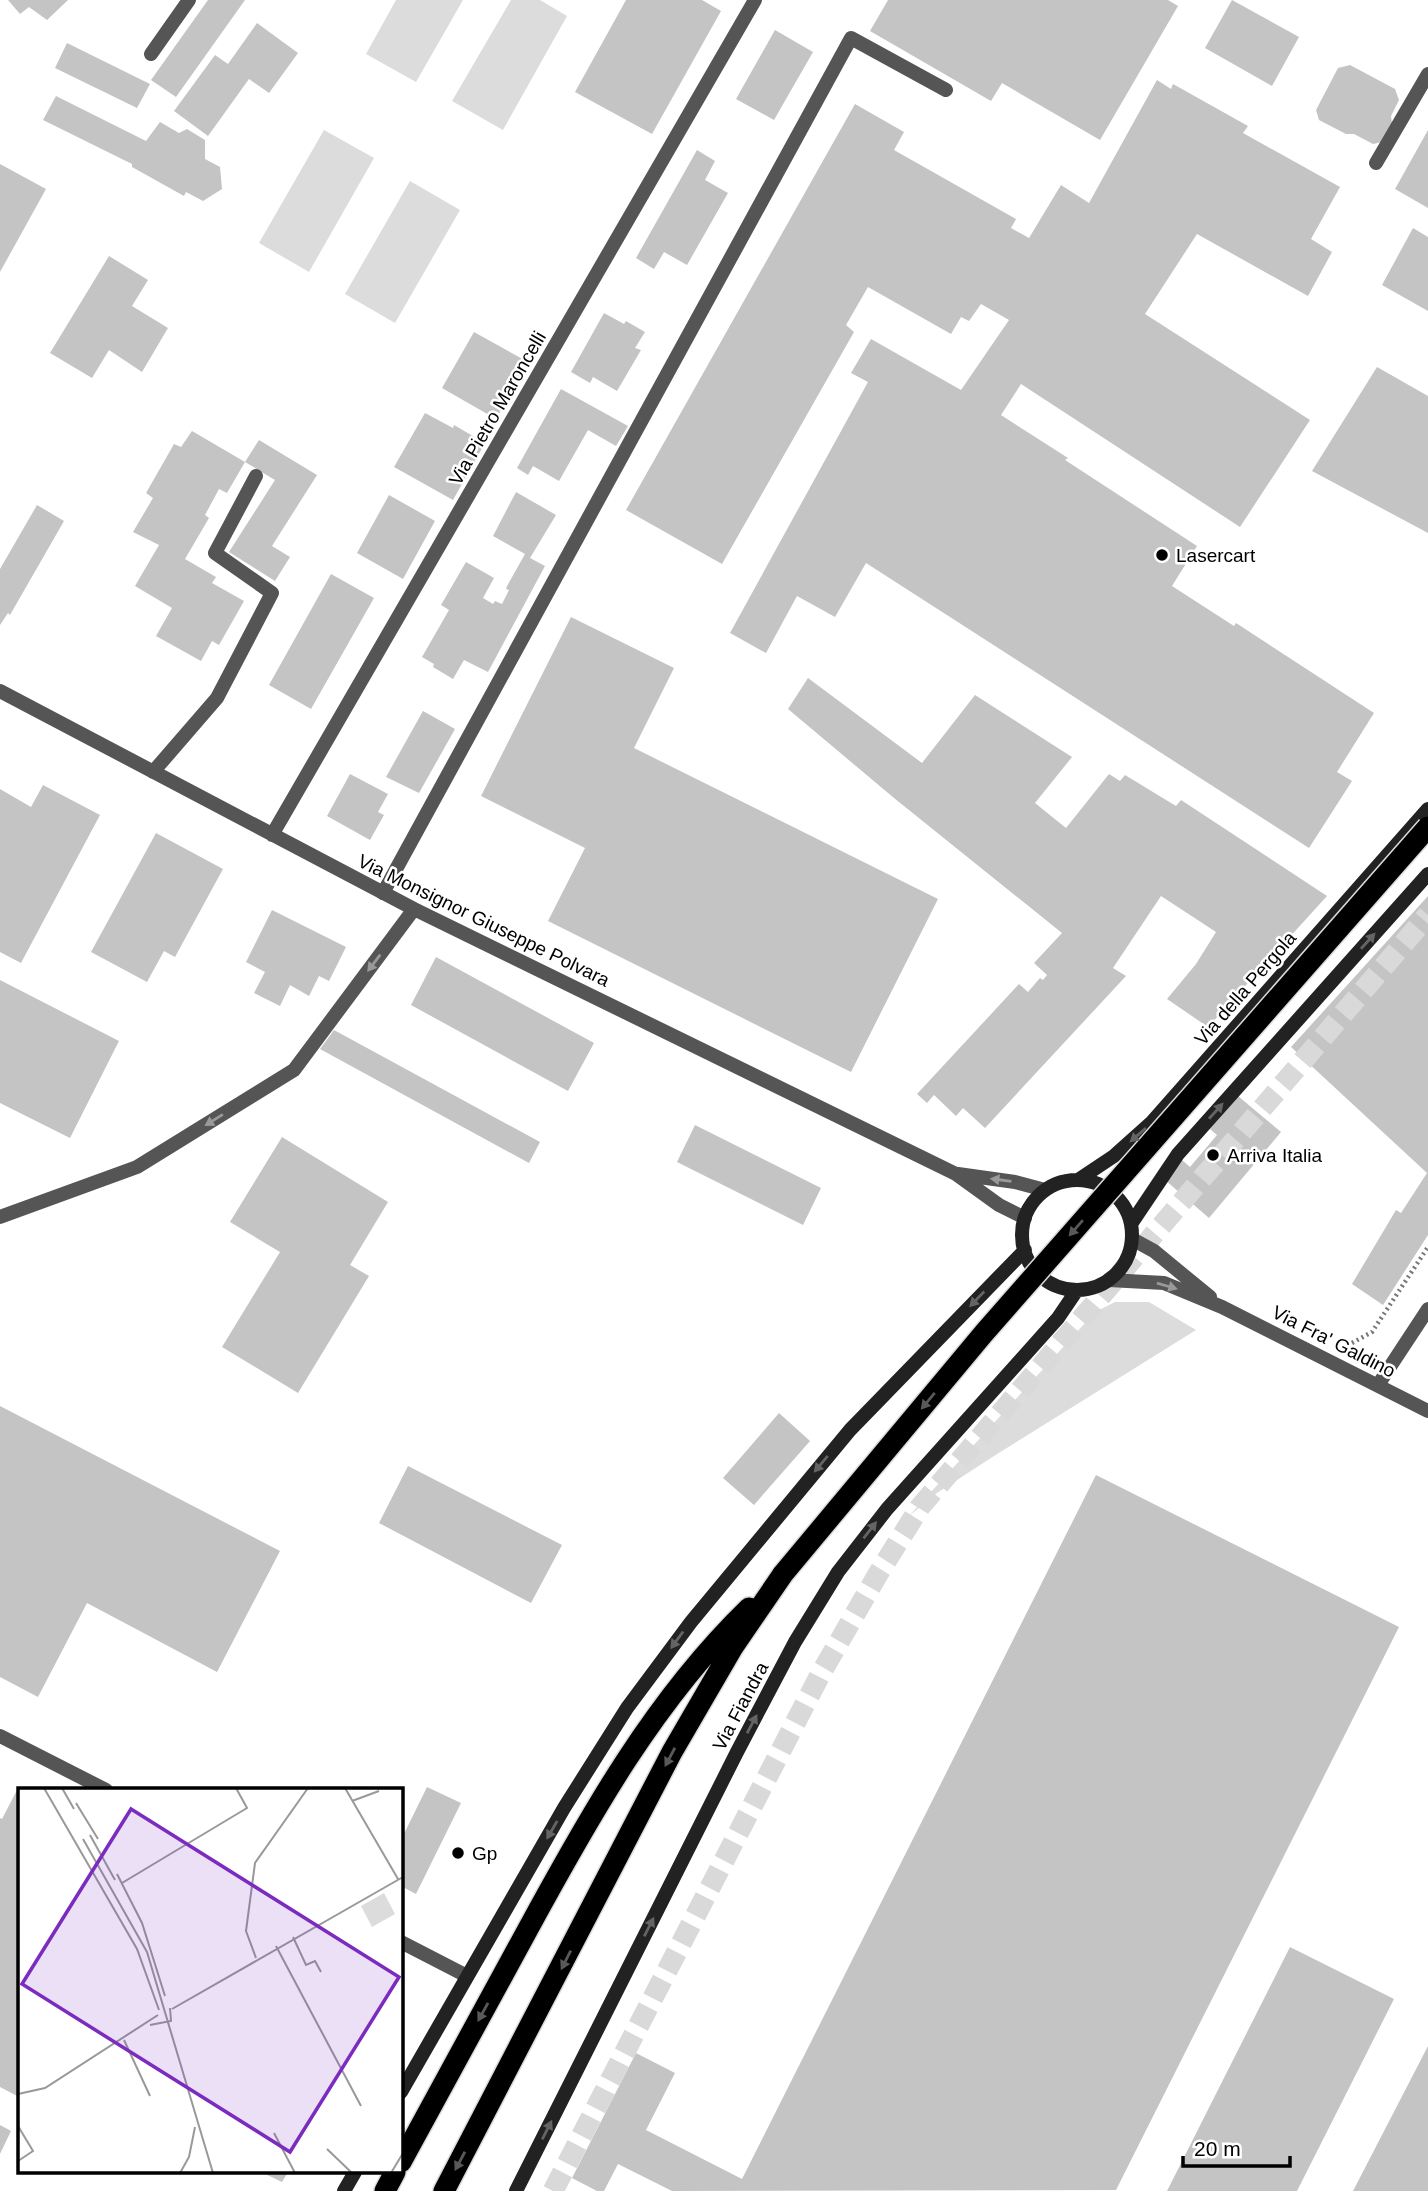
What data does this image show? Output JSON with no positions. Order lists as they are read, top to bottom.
{
  "streets": {
    "street": [
      "Via Pietro Maroncelli",
      "Via Monsignor Giuseppe Polvara",
      "Via della Pergola",
      "Via Fra' Galdino",
      "Via Fiandra"
    ]
  },
  "crossings": [
    ["Via Pietro Maroncelli", "Via Monsignor Giuseppe Polvara"],
    ["Via Monsignor Giuseppe Polvara", "Via della Pergola"],
    ["Via Monsignor Giuseppe Polvara", "Via Fra' Galdino"],
    ["Via Monsignor Giuseppe Polvara", "Via Fiandra"],
    ["Via della Pergola", "Via Fra' Galdino"],
    ["Via della Pergola", "Via Fiandra"],
    ["Via Fra' Galdino", "Via Fiandra"]
  ],
  "places": ["Lasercart", "Arriva Italia", "Gp"],
  "scale_bar": "20 m"
}
